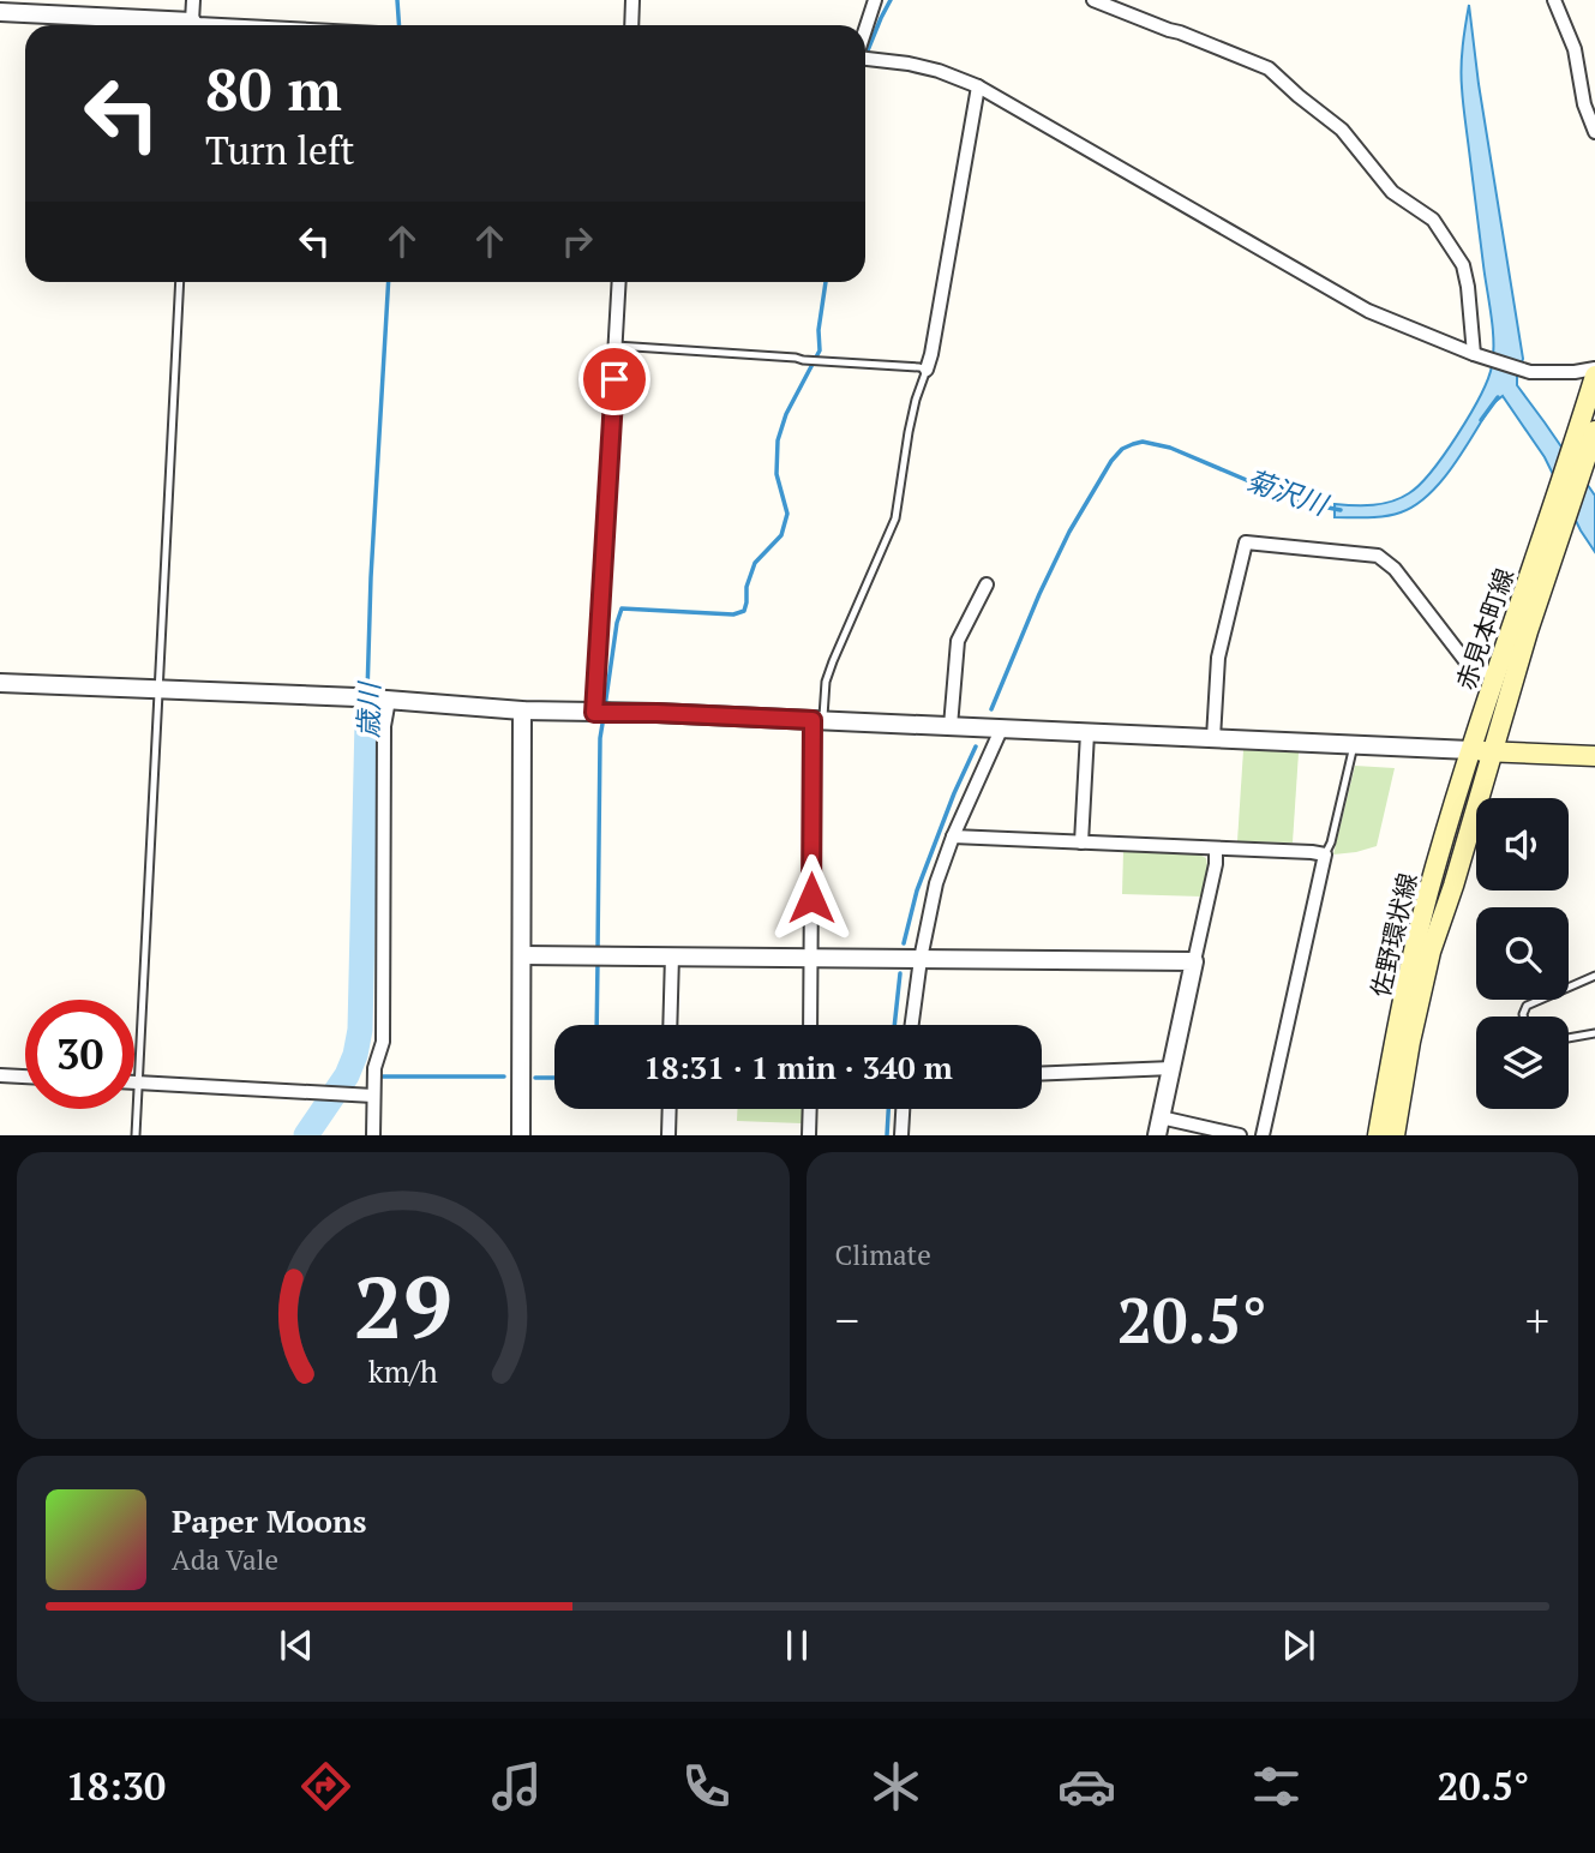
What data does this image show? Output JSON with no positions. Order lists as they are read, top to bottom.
{
  "streets": {
    "main road": ["赤見本町線", "佐野環状線"]
  },
  "crossings": [
    ["赤見本町線", "佐野環状線"]
  ],
  "water": ["菊沢川", "歳川"],
  "page": {
    "turn": ["80 m", "Turn left"],
    "limit": "30",
    "trip": "18:31 · 1 min · 340 m",
    "tile": "Climate",
    "heat": ["−", "20.5°", "+"],
    "song": ["Paper Moons", "Ada Vale"],
    "tabs": ["18:30", "20.5°"],
    "gauge": ["29", "km/h"]
  }
}
